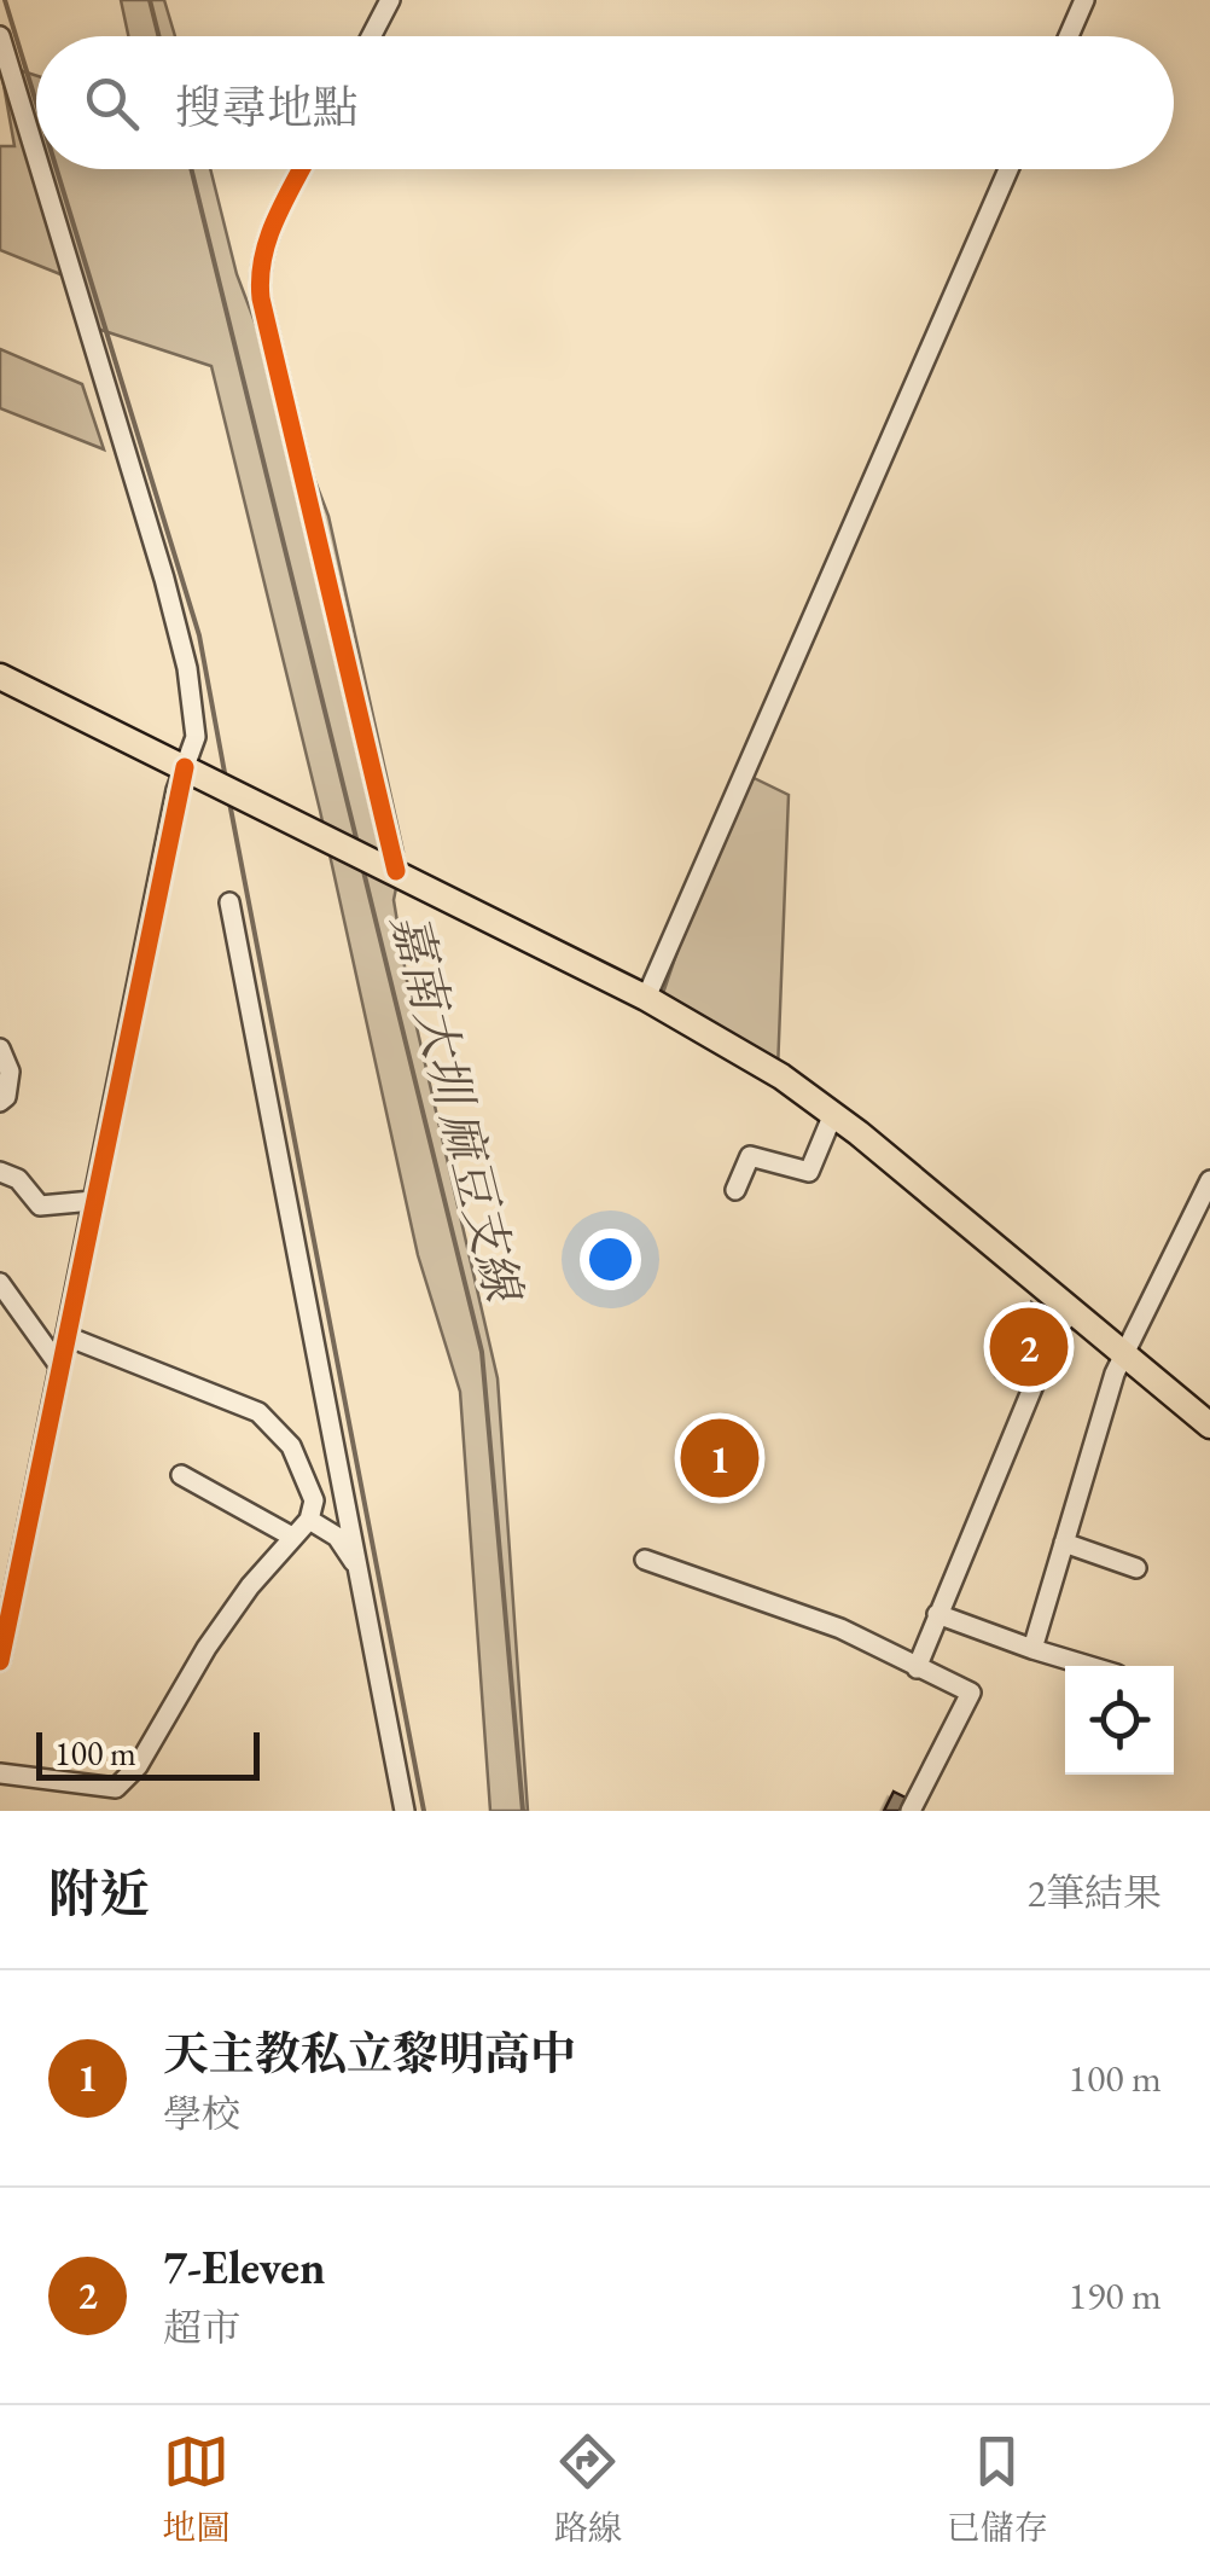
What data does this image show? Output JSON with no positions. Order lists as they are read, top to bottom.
{
  "water": ["嘉南大圳 麻豆支線"],
  "scale_bar": "100 m",
  "page": {
    "search": "搜尋地點",
    "pins": ["2", "1"],
    "scale": "100 m",
    "heading": ["附近", "2筆結果"],
    "list": [
      {
        "mark": "1",
        "name": "天主教私立黎明高中",
        "note": "學校",
        "value": "100 m"
      },
      {
        "mark": "2",
        "name": "7-Eleven",
        "note": "超市",
        "value": "190 m"
      }
    ],
    "nav": ["地圖", "路線", "已儲存"]
  }
}
